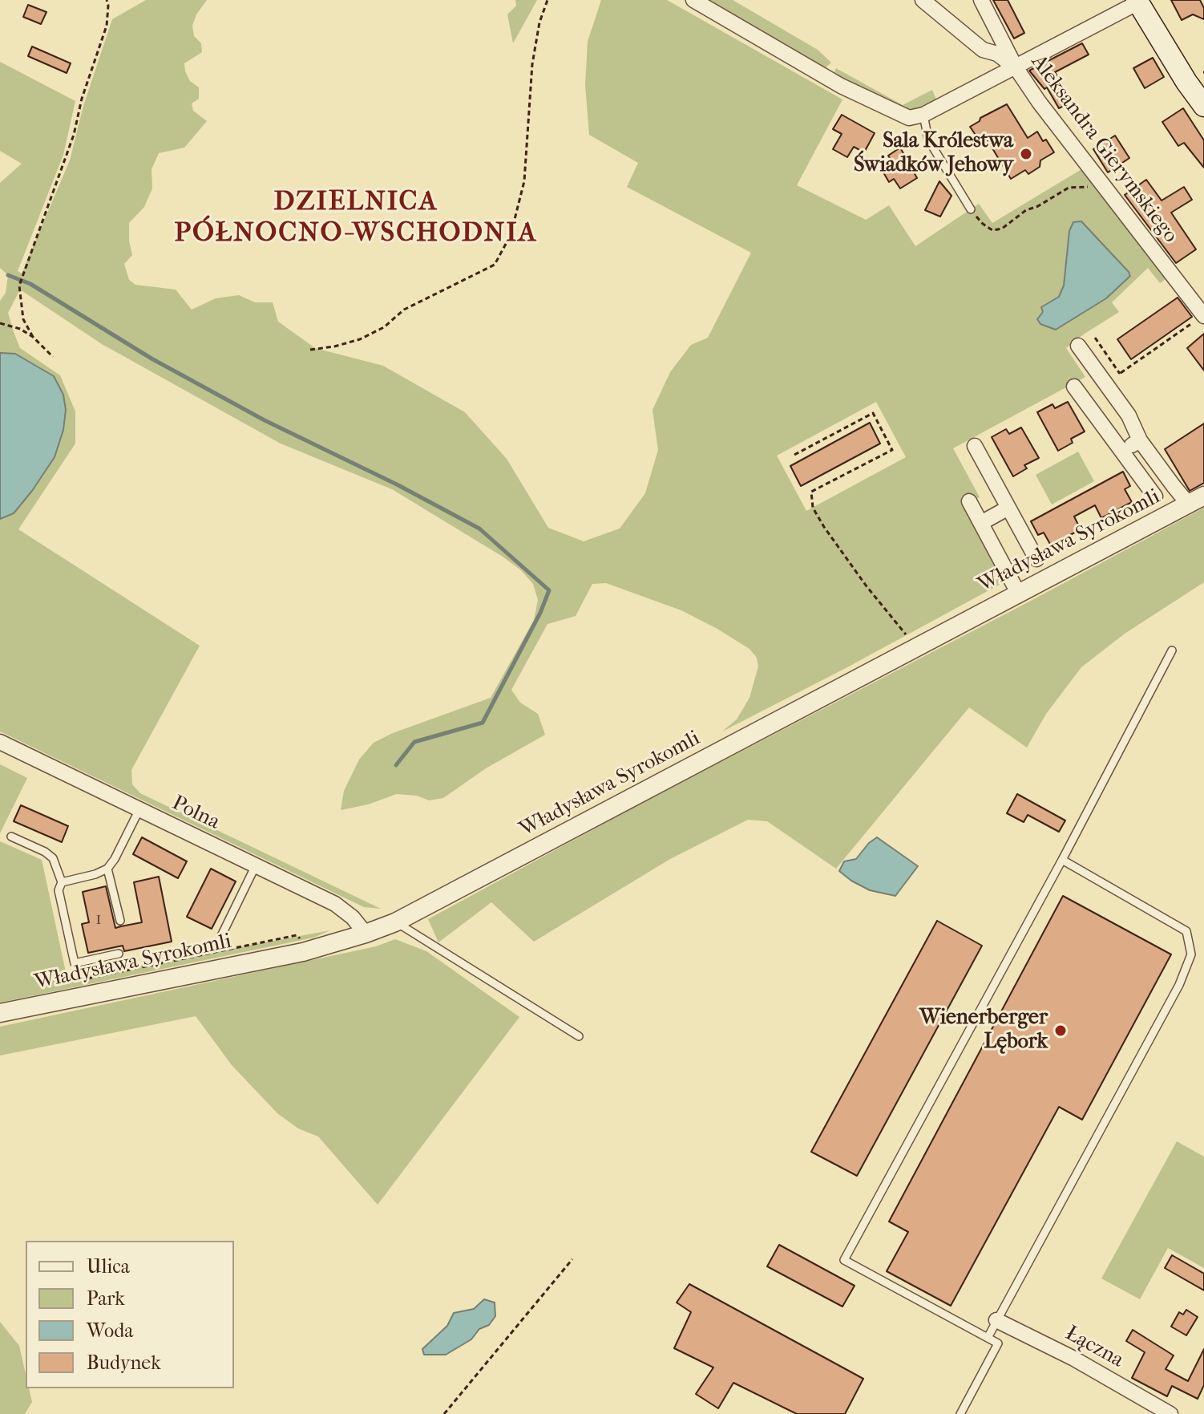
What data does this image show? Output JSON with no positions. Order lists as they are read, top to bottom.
{
  "streets": {
    "street": [
      "Aleksandra Gierymskiego",
      "Władysława Syrokomli",
      "Polna",
      "Łączna"
    ]
  },
  "crossings": [
    ["Władysława Syrokomli", "Polna"]
  ],
  "districts": ["DZIELNICA PÓŁNOCNO-WSCHODNIA"],
  "places": ["Sala Królestwa Świadków Jehowy", "Wienerberger Lębork"],
  "house_numbers": ["1"],
  "legend": [
    "Ulica",
    "Park",
    "Woda",
    "Budynek"
  ]
}
